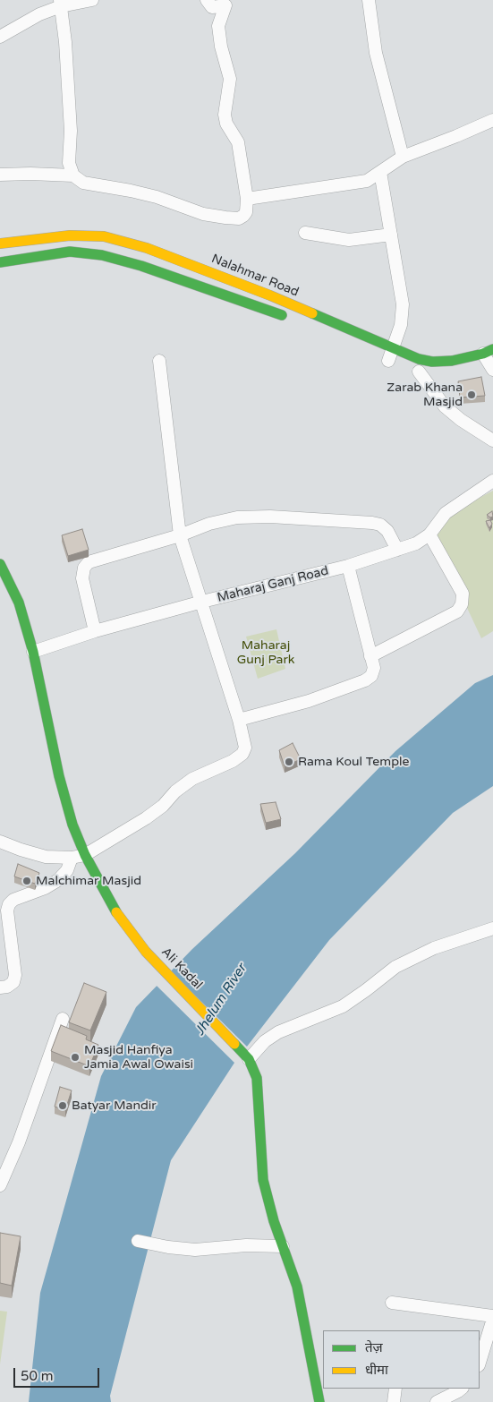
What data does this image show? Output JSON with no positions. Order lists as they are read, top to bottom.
{
  "streets": {
    "street": ["Nalahmar Road", "Maharaj Ganj Road", "Ali Kadal"]
  },
  "crossings": [
    ["Maharaj Ganj Road", "Ali Kadal"]
  ],
  "water": ["Jhelum River"],
  "parks": ["Maharaj Gunj Park"],
  "places": [
    "Zarab Khana Masjid",
    "Rama Koul Temple",
    "Malchimar Masjid",
    "Masjid Hanfiya Jamia Awal Owaisi",
    "Batyar Mandir"
  ],
  "legend": ["तेज़", "धीमा"],
  "scale_bar": "50 m"
}
